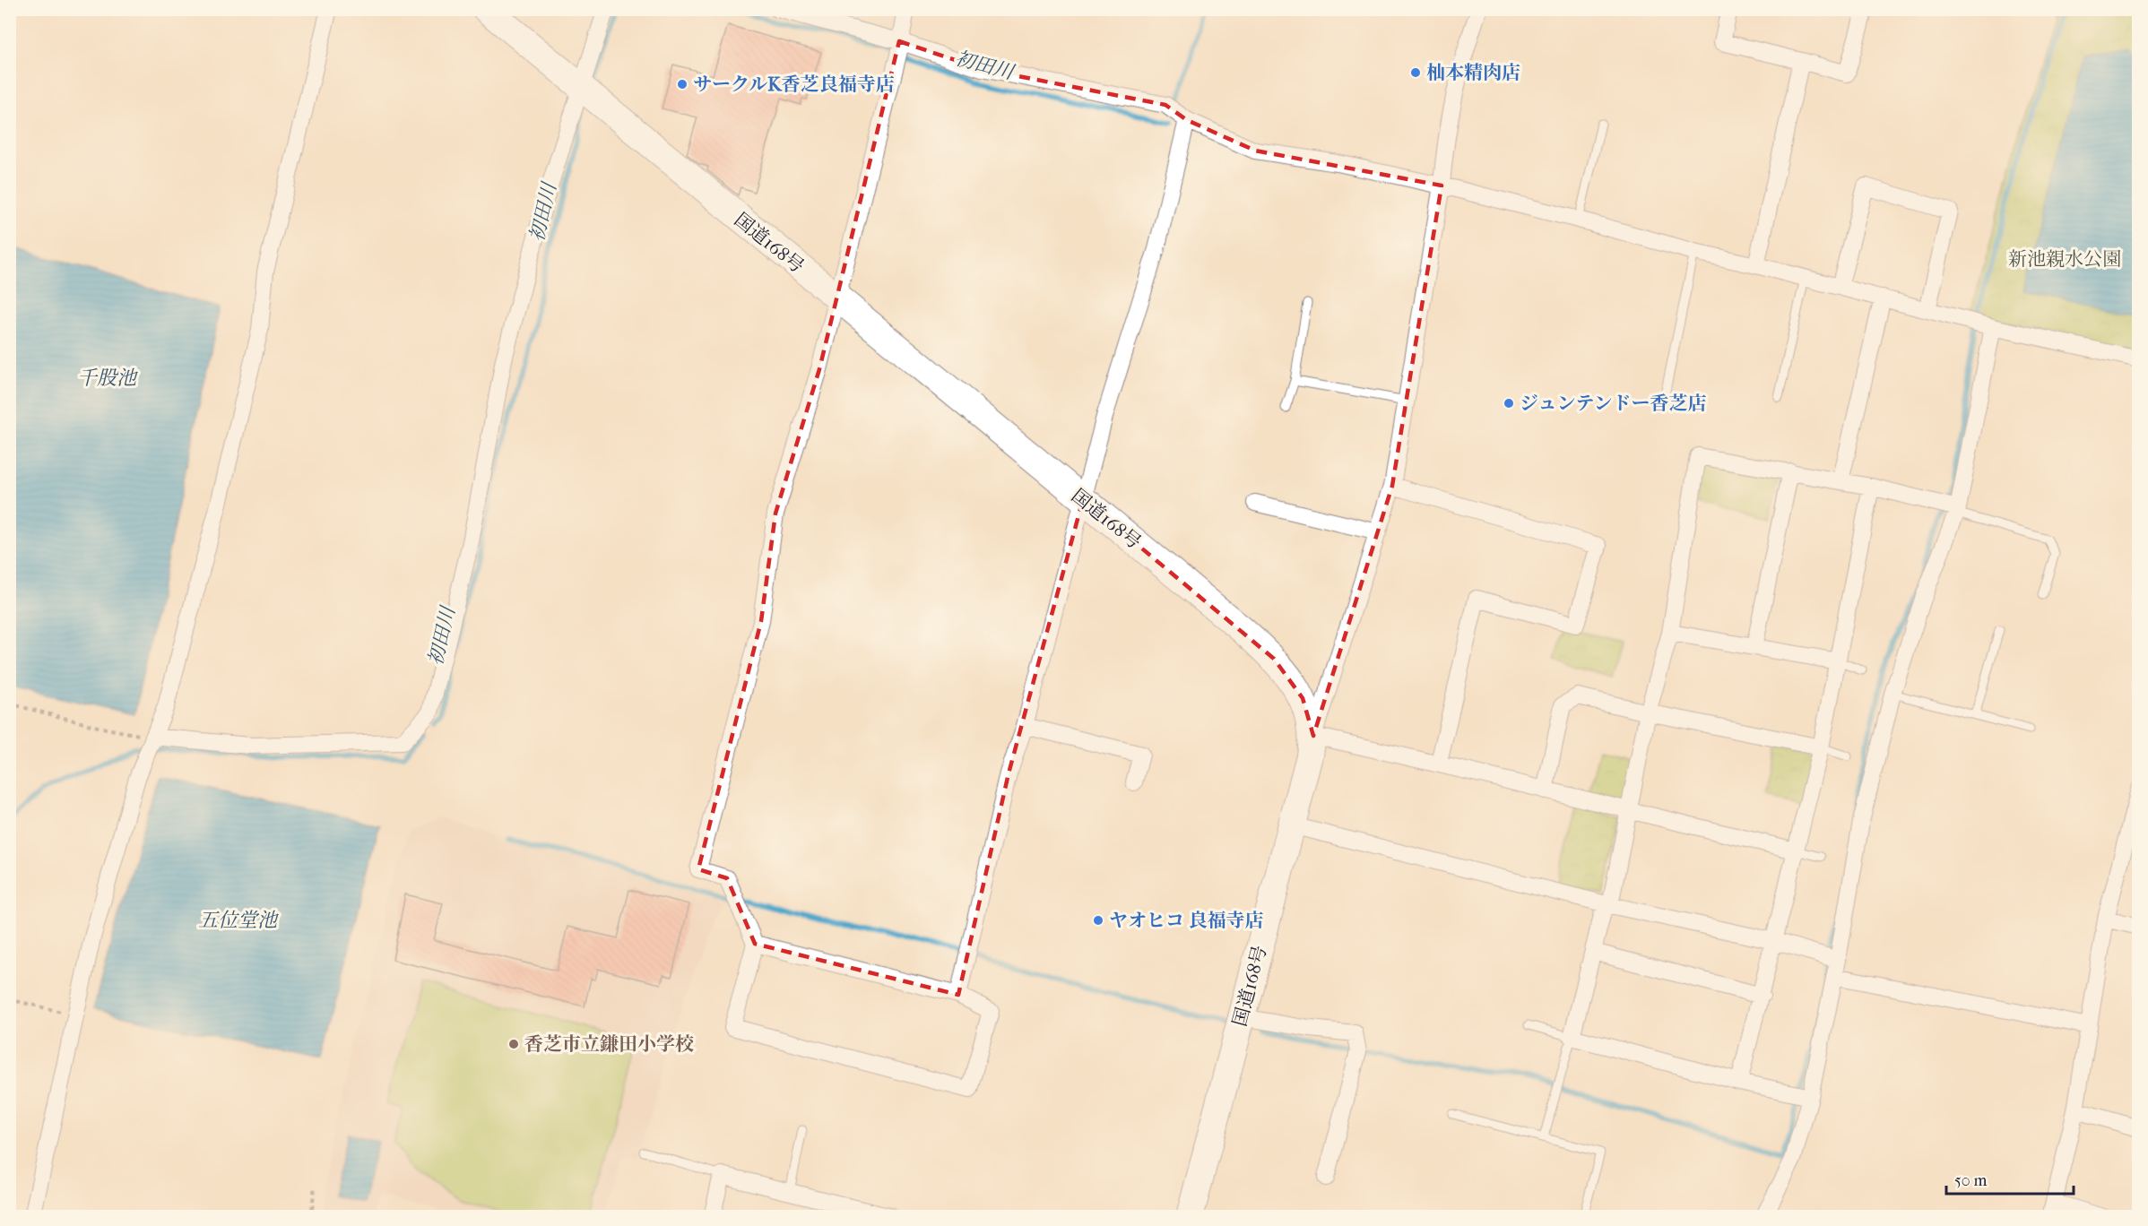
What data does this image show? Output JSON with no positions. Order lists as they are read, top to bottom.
{
  "streets": {
    "highway": ["国道168号"]
  },
  "water": ["初田川", "千股池", "五位堂池"],
  "parks": ["新池親水公園"],
  "places": [
    "杣本精肉店",
    "サークルK香芝良福寺店",
    "ジュンテンドー香芝店",
    "ヤオヒコ 良福寺店",
    "香芝市立鎌田小学校"
  ],
  "scale_bar": "50 m"
}
